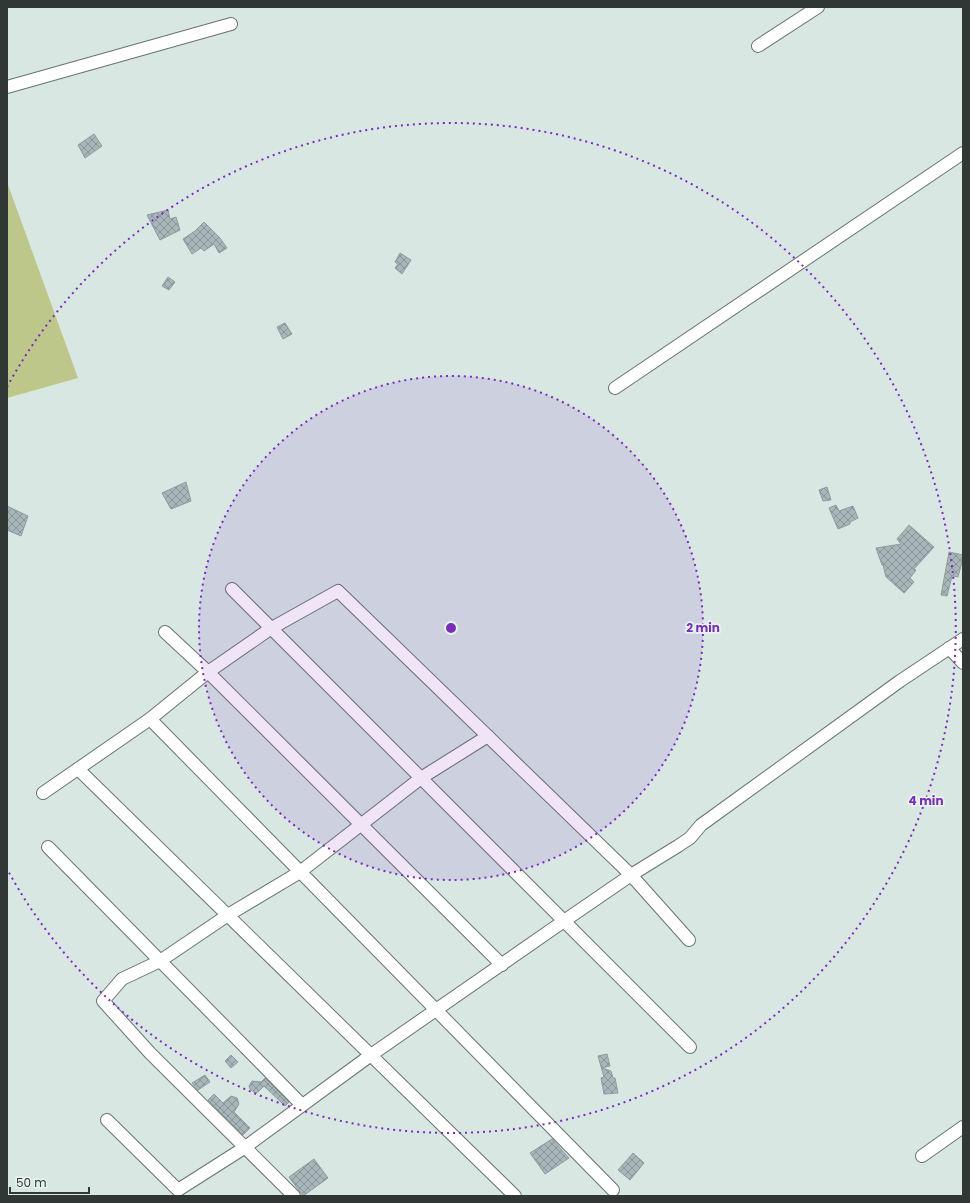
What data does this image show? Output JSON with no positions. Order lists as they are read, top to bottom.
{
  "scale_bar": "50 m",
  "rings": ["2 min", "4 min"]
}
